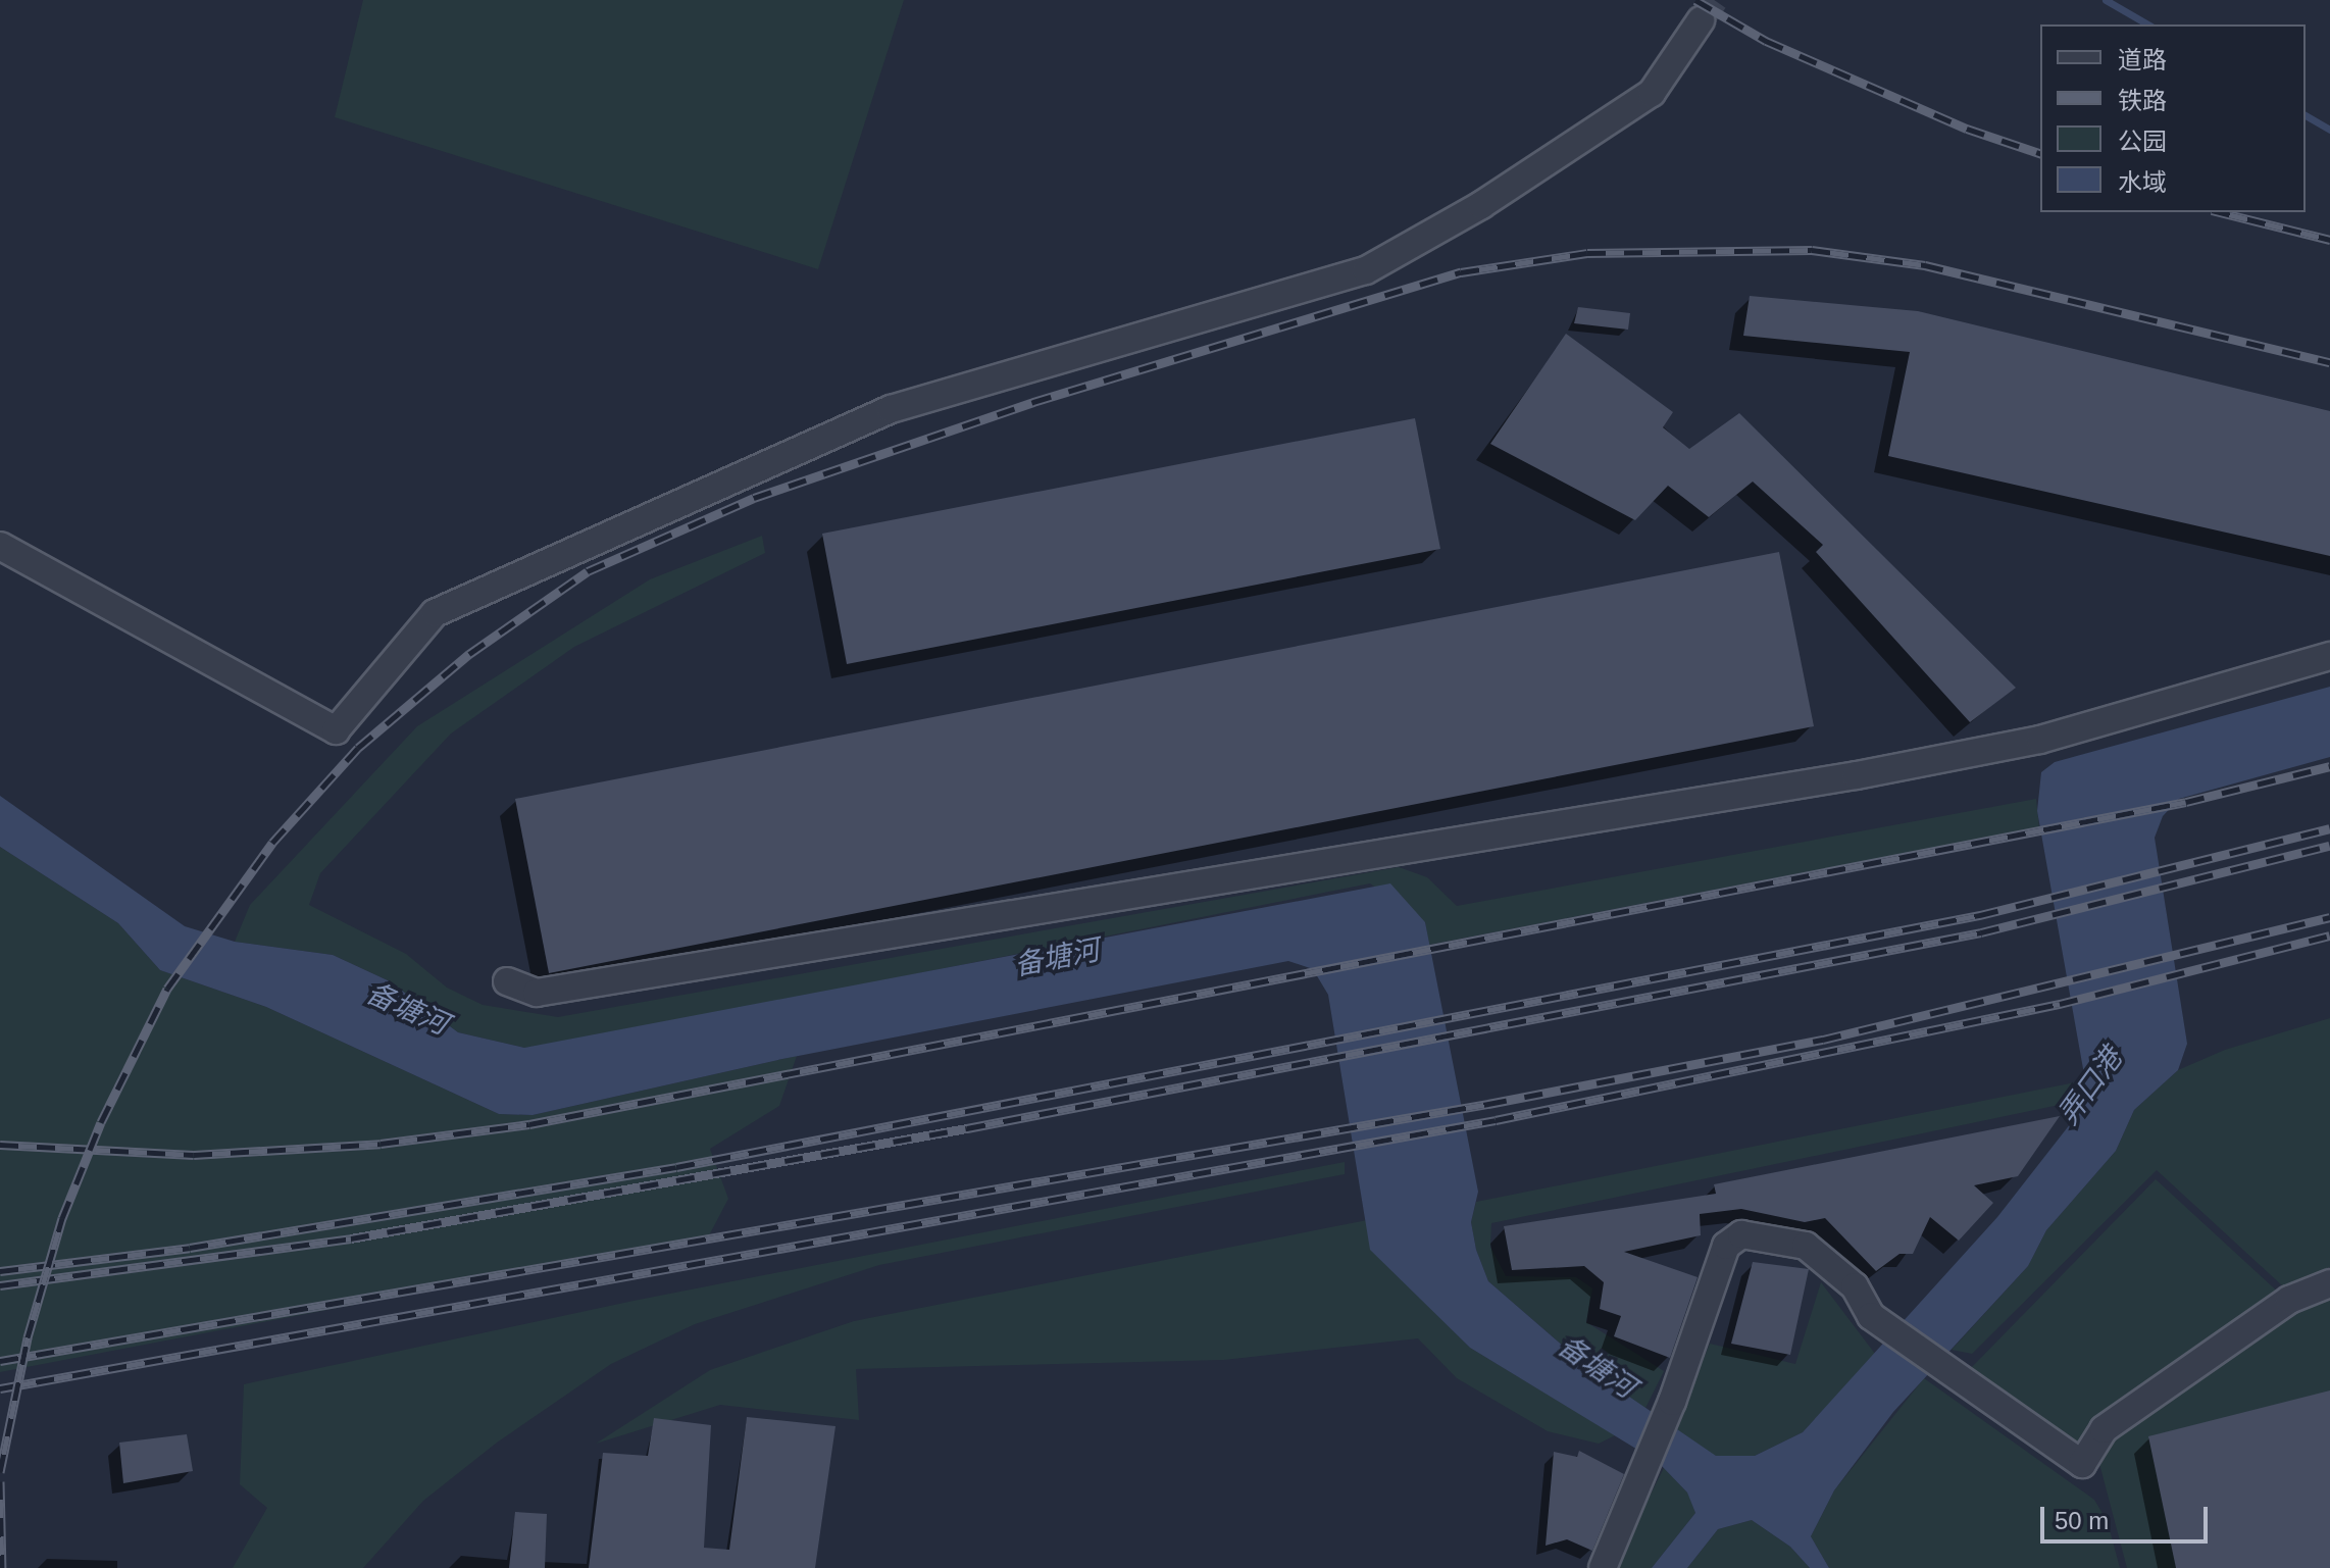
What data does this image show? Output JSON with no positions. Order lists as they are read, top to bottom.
{
  "water": ["备塘河", "弄口港"],
  "legend": [
    "道路",
    "铁路",
    "公园",
    "水域"
  ],
  "scale_bar": "50 m"
}
